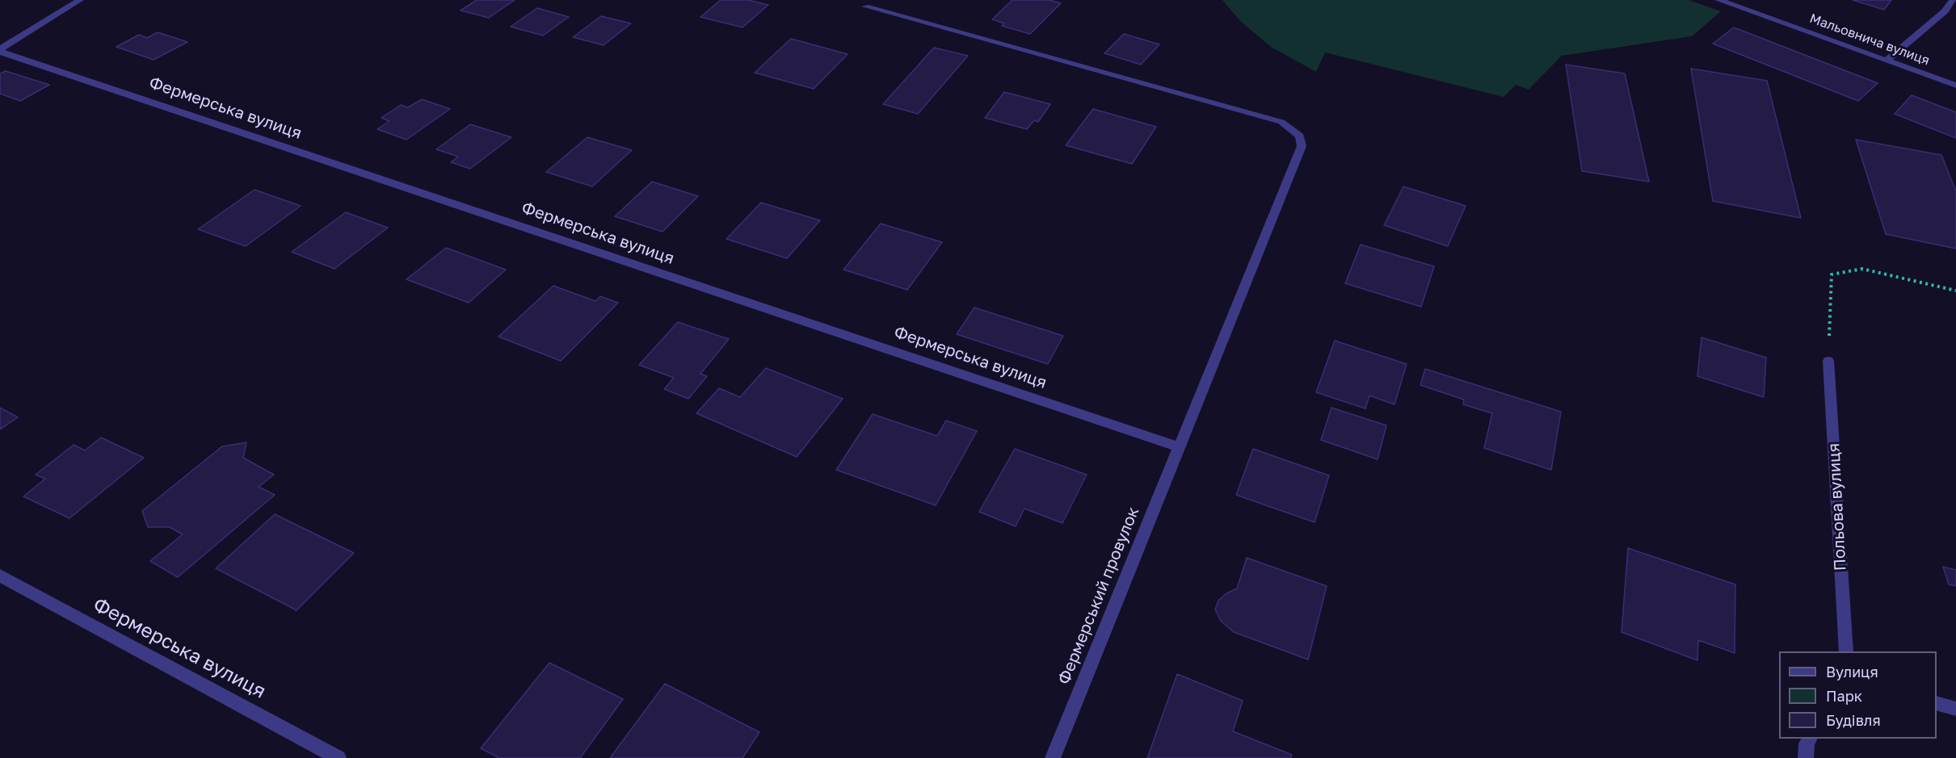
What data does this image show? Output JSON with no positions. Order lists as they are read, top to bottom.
{
  "streets": {
    "street": [
      "Мальовнича вулиця",
      "Фермерська вулиця",
      "Польова вулиця",
      "Фермерський провулок"
    ]
  },
  "crossings": [
    ["Фермерська вулиця", "Фермерський провулок"]
  ],
  "legend": ["Вулиця", "Парк", "Будівля"]
}
